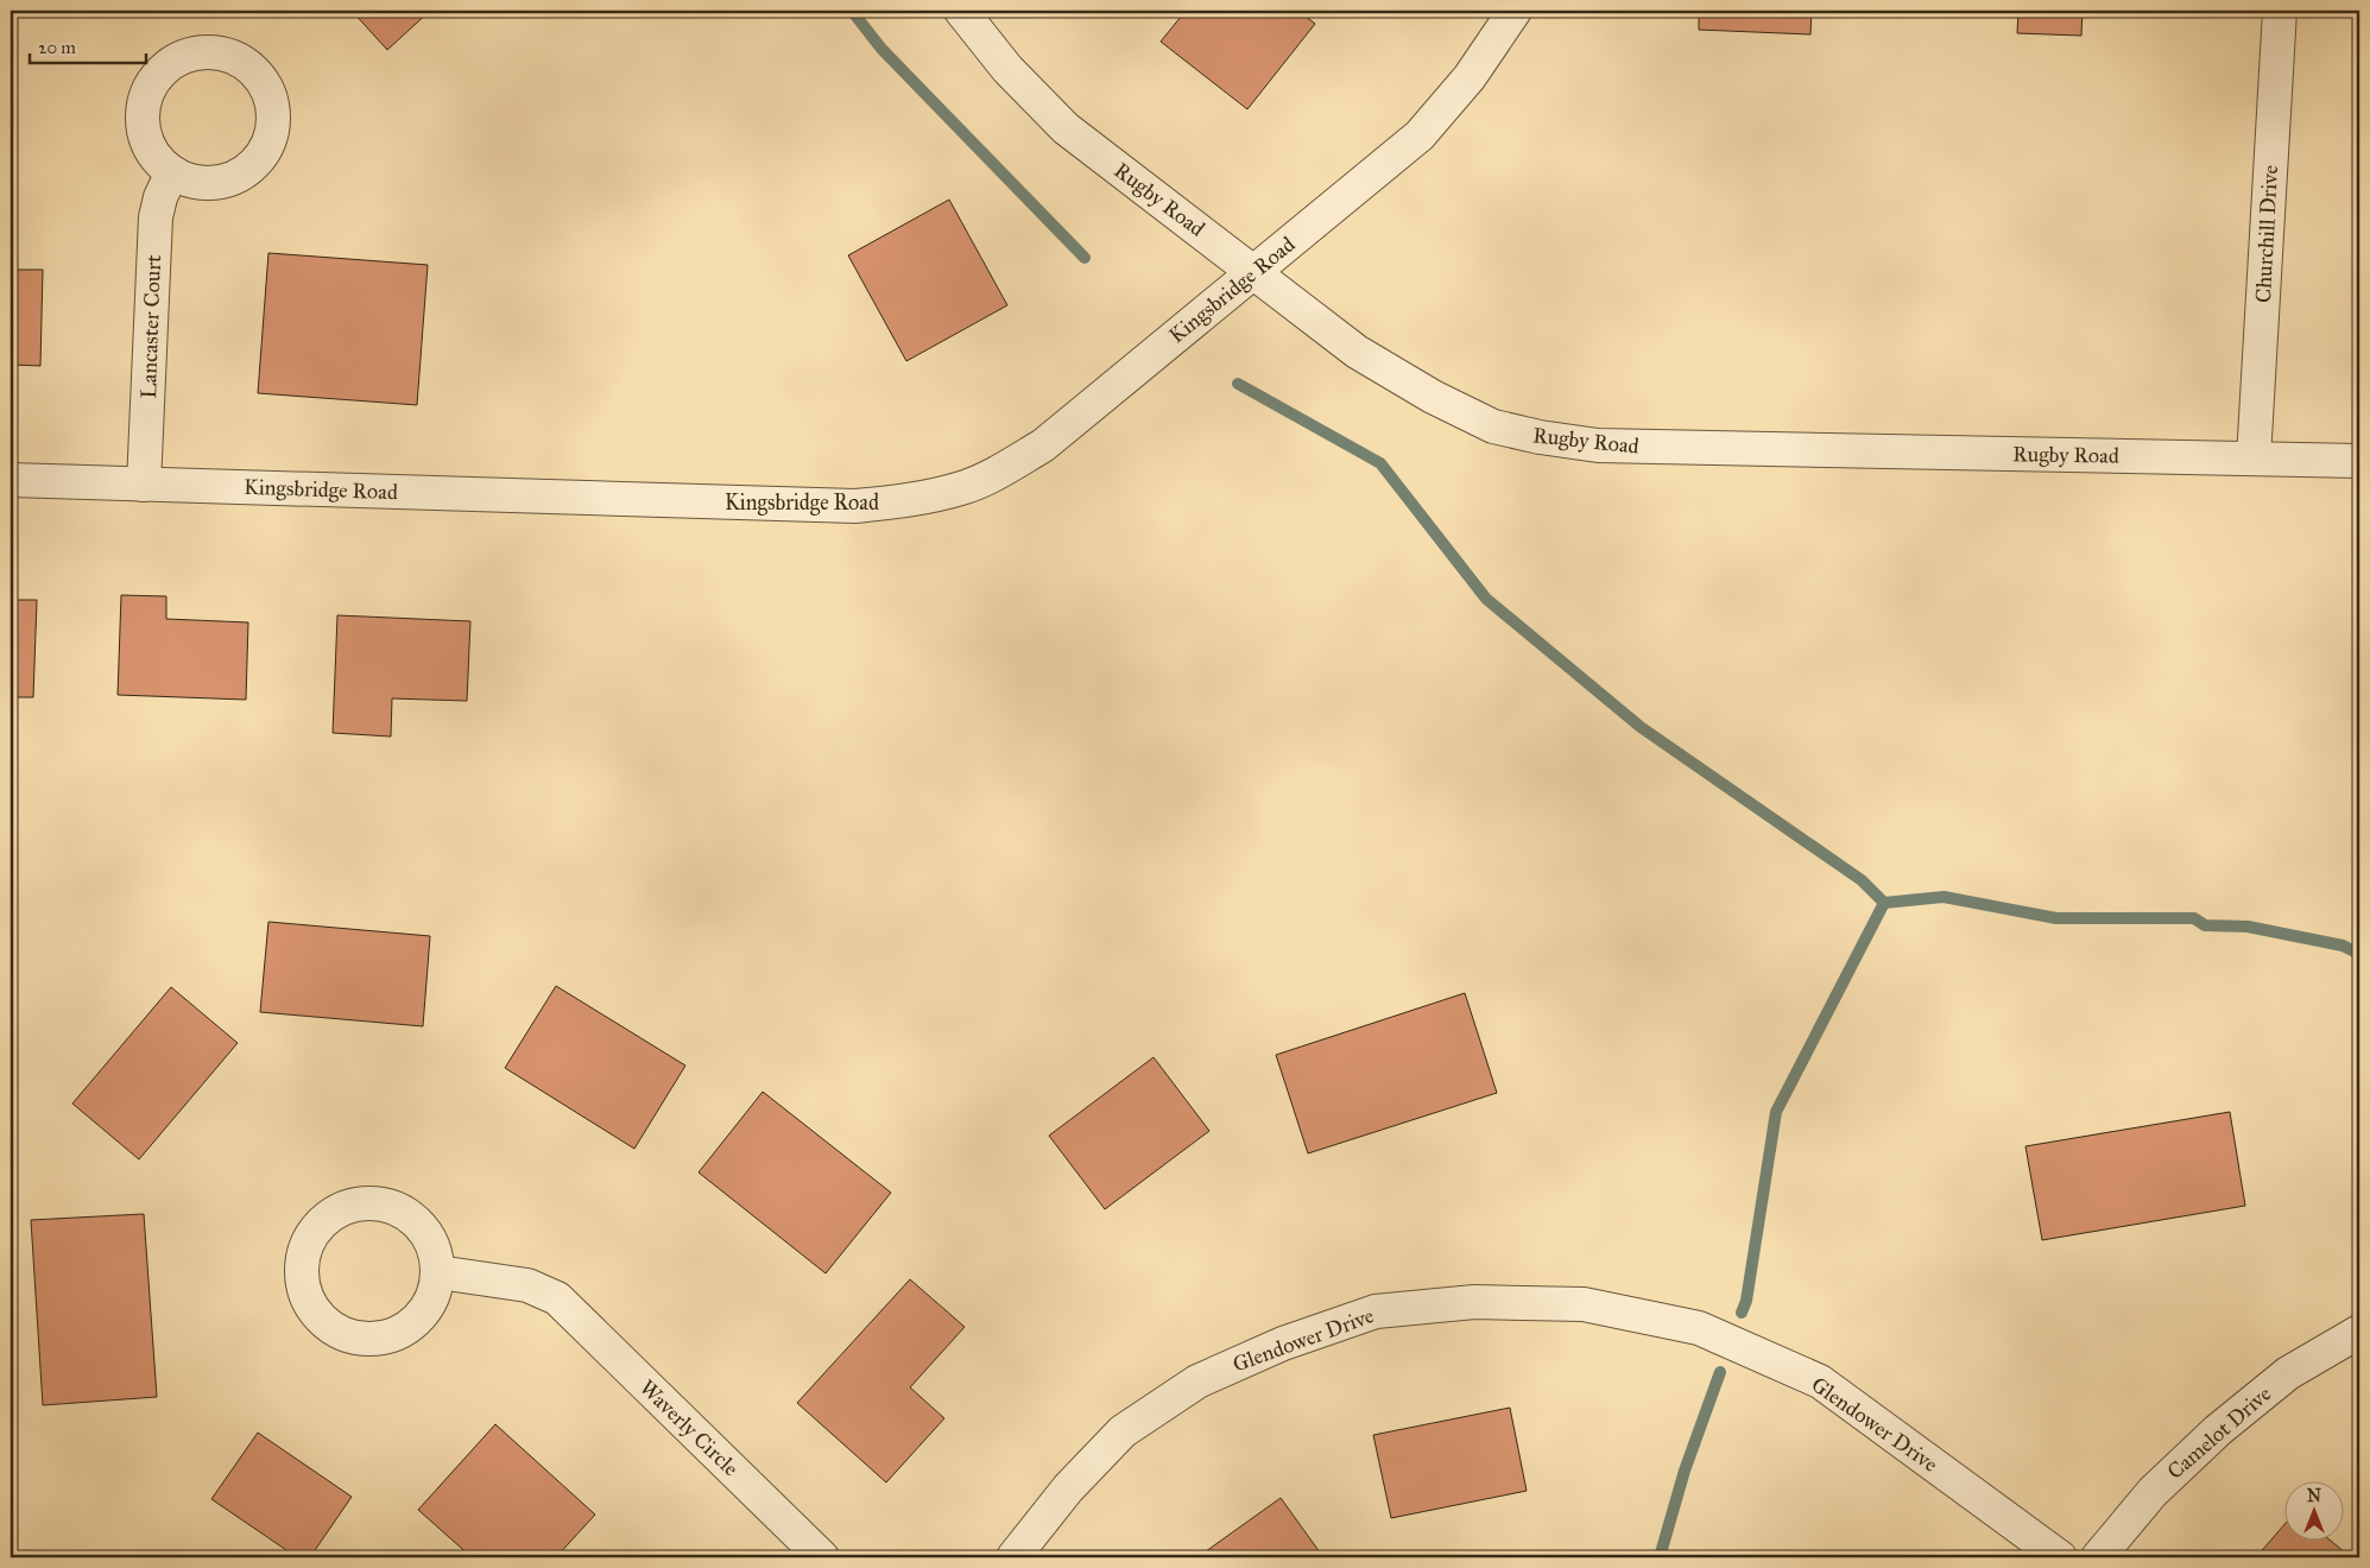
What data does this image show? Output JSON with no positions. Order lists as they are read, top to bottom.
{
  "streets": {
    "street": [
      "Rugby Road",
      "Churchill Drive",
      "Kingsbridge Road",
      "Lancaster Court",
      "Glendower Drive",
      "Waverly Circle",
      "Camelot Drive"
    ]
  },
  "crossings": [
    ["Rugby Road", "Churchill Drive"],
    ["Rugby Road", "Kingsbridge Road"],
    ["Kingsbridge Road", "Lancaster Court"]
  ],
  "scale_bar": "20 m",
  "north": "top"
}
